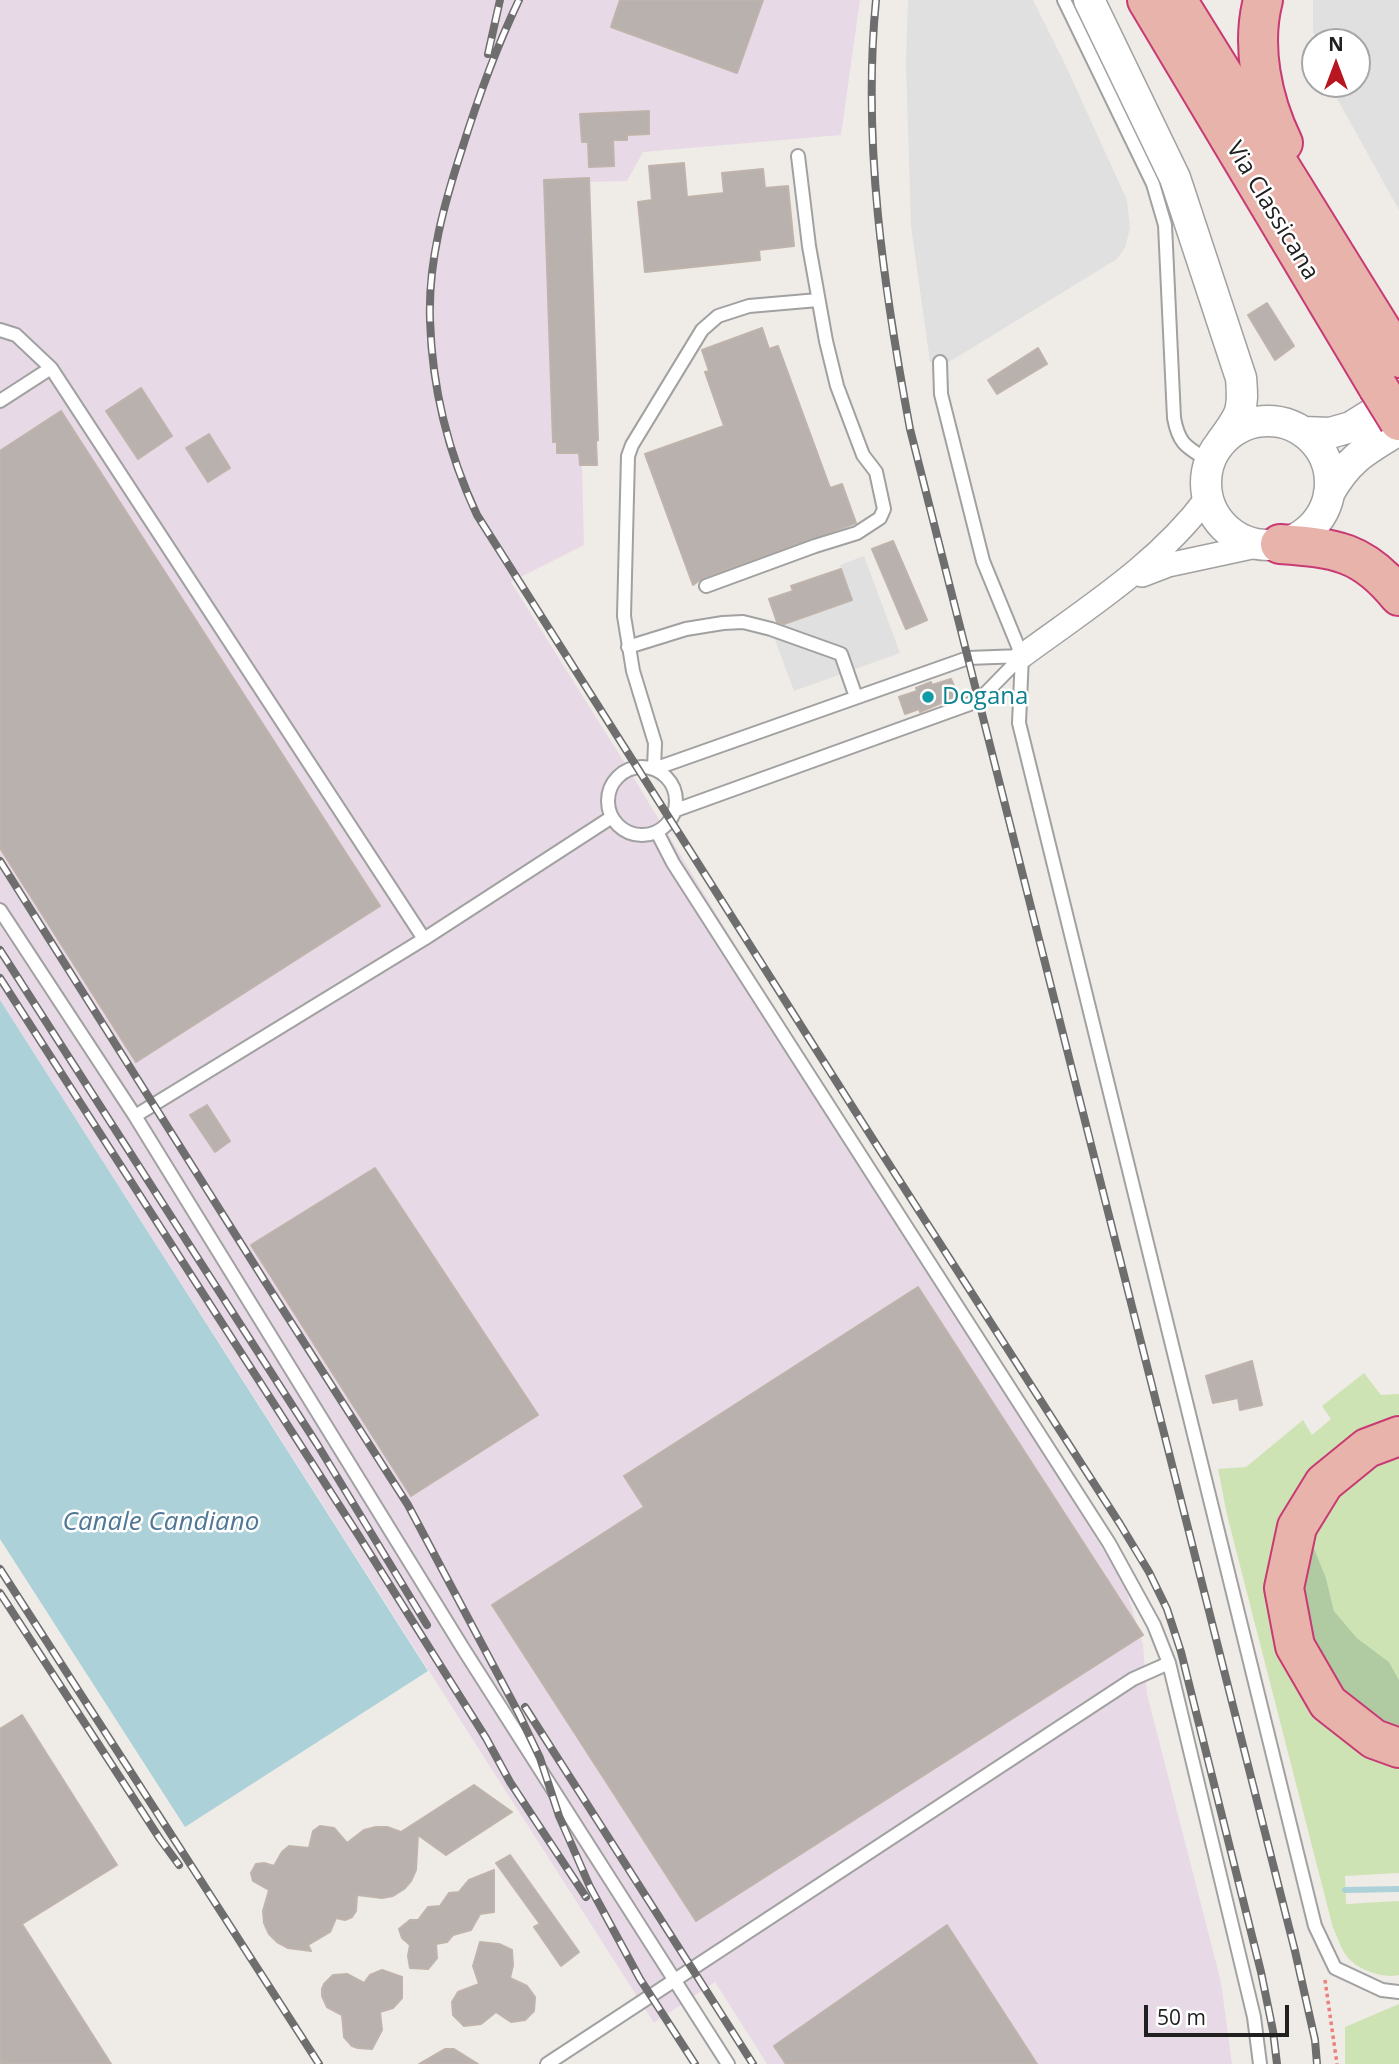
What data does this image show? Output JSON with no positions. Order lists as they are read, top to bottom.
{
  "streets": {
    "highway": ["Via Classicana"]
  },
  "water": ["Canale Candiano"],
  "places": ["Dogana"],
  "scale_bar": "50 m",
  "north": "top"
}
